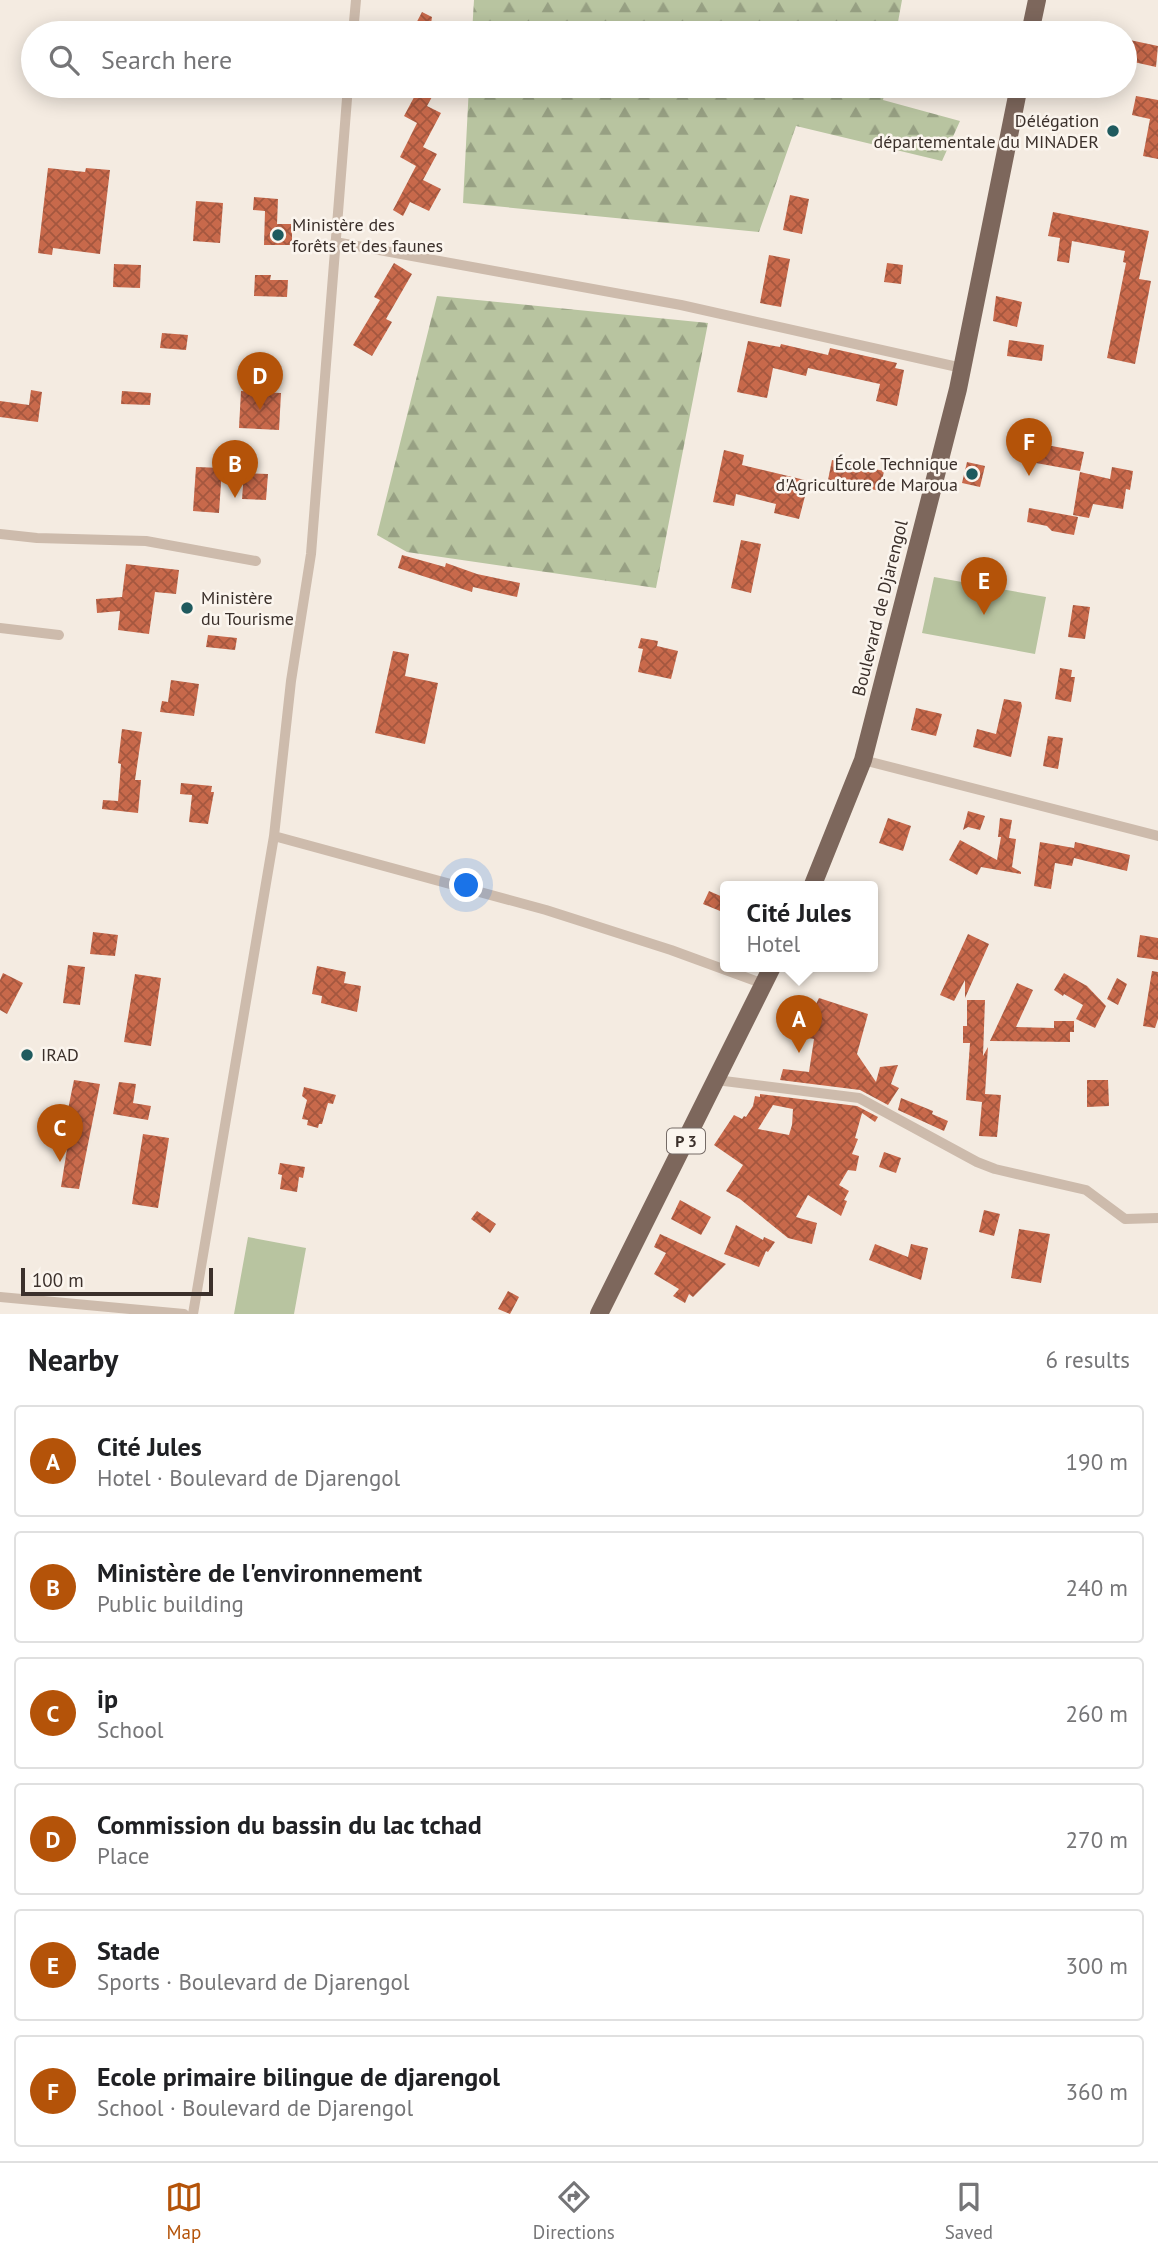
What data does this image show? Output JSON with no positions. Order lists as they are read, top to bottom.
{
  "streets": {
    "main road": ["Boulevard de Djarengol", "P 3"]
  },
  "places": [
    "Délégation départementale du MINADER",
    "Ministère des forêts et des faunes",
    "École Technique d'Agriculture de Maroua",
    "Ministère du Tourisme",
    "IRAD"
  ],
  "scale_bar": "100 m",
  "page": {
    "search": "Search here",
    "pins": [
      "D",
      "F",
      "B",
      "E",
      "A",
      "C"
    ],
    "popup": ["Cité Jules", "Hotel"],
    "scale": "100 m",
    "heading": ["Nearby", "6 results"],
    "list": [
      {
        "mark": "A",
        "name": "Cité Jules",
        "note": "Hotel · Boulevard de Djarengol",
        "value": "190 m"
      },
      {
        "mark": "B",
        "name": "Ministère de l'environnement",
        "note": "Public building",
        "value": "240 m"
      },
      {
        "mark": "C",
        "name": "ip",
        "note": "School",
        "value": "260 m"
      },
      {
        "mark": "D",
        "name": "Commission du bassin du lac tchad",
        "note": "Place",
        "value": "270 m"
      },
      {
        "mark": "E",
        "name": "Stade",
        "note": "Sports · Boulevard de Djarengol",
        "value": "300 m"
      },
      {
        "mark": "F",
        "name": "Ecole primaire bilingue de djarengol",
        "note": "School · Boulevard de Djarengol",
        "value": "360 m"
      }
    ],
    "nav": ["Map", "Directions", "Saved"]
  }
}
